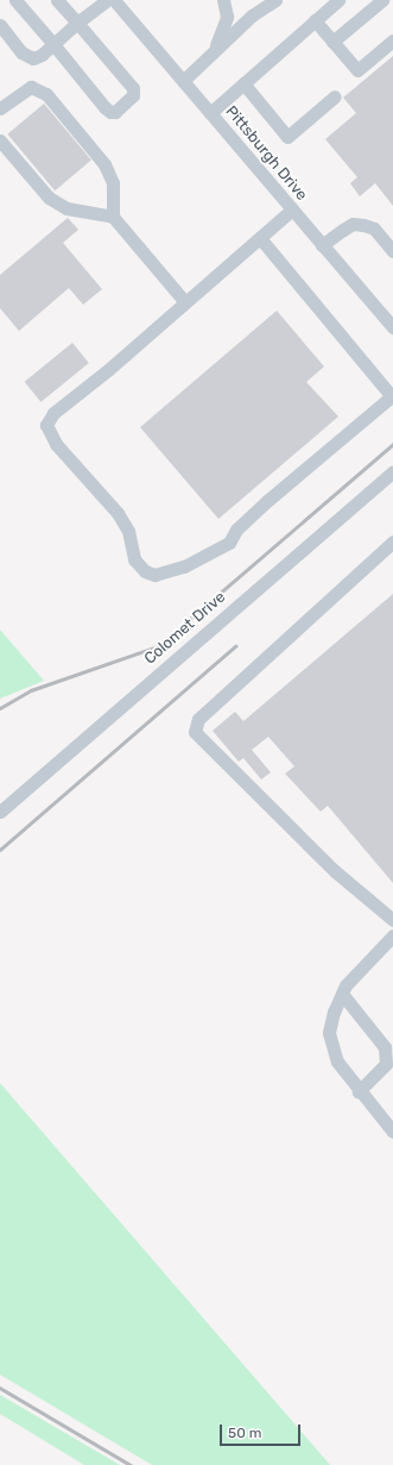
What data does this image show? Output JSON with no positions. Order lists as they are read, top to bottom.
{
  "streets": {
    "street": ["Pittsburgh Drive", "Colomet Drive"]
  },
  "scale_bar": "50 m"
}
